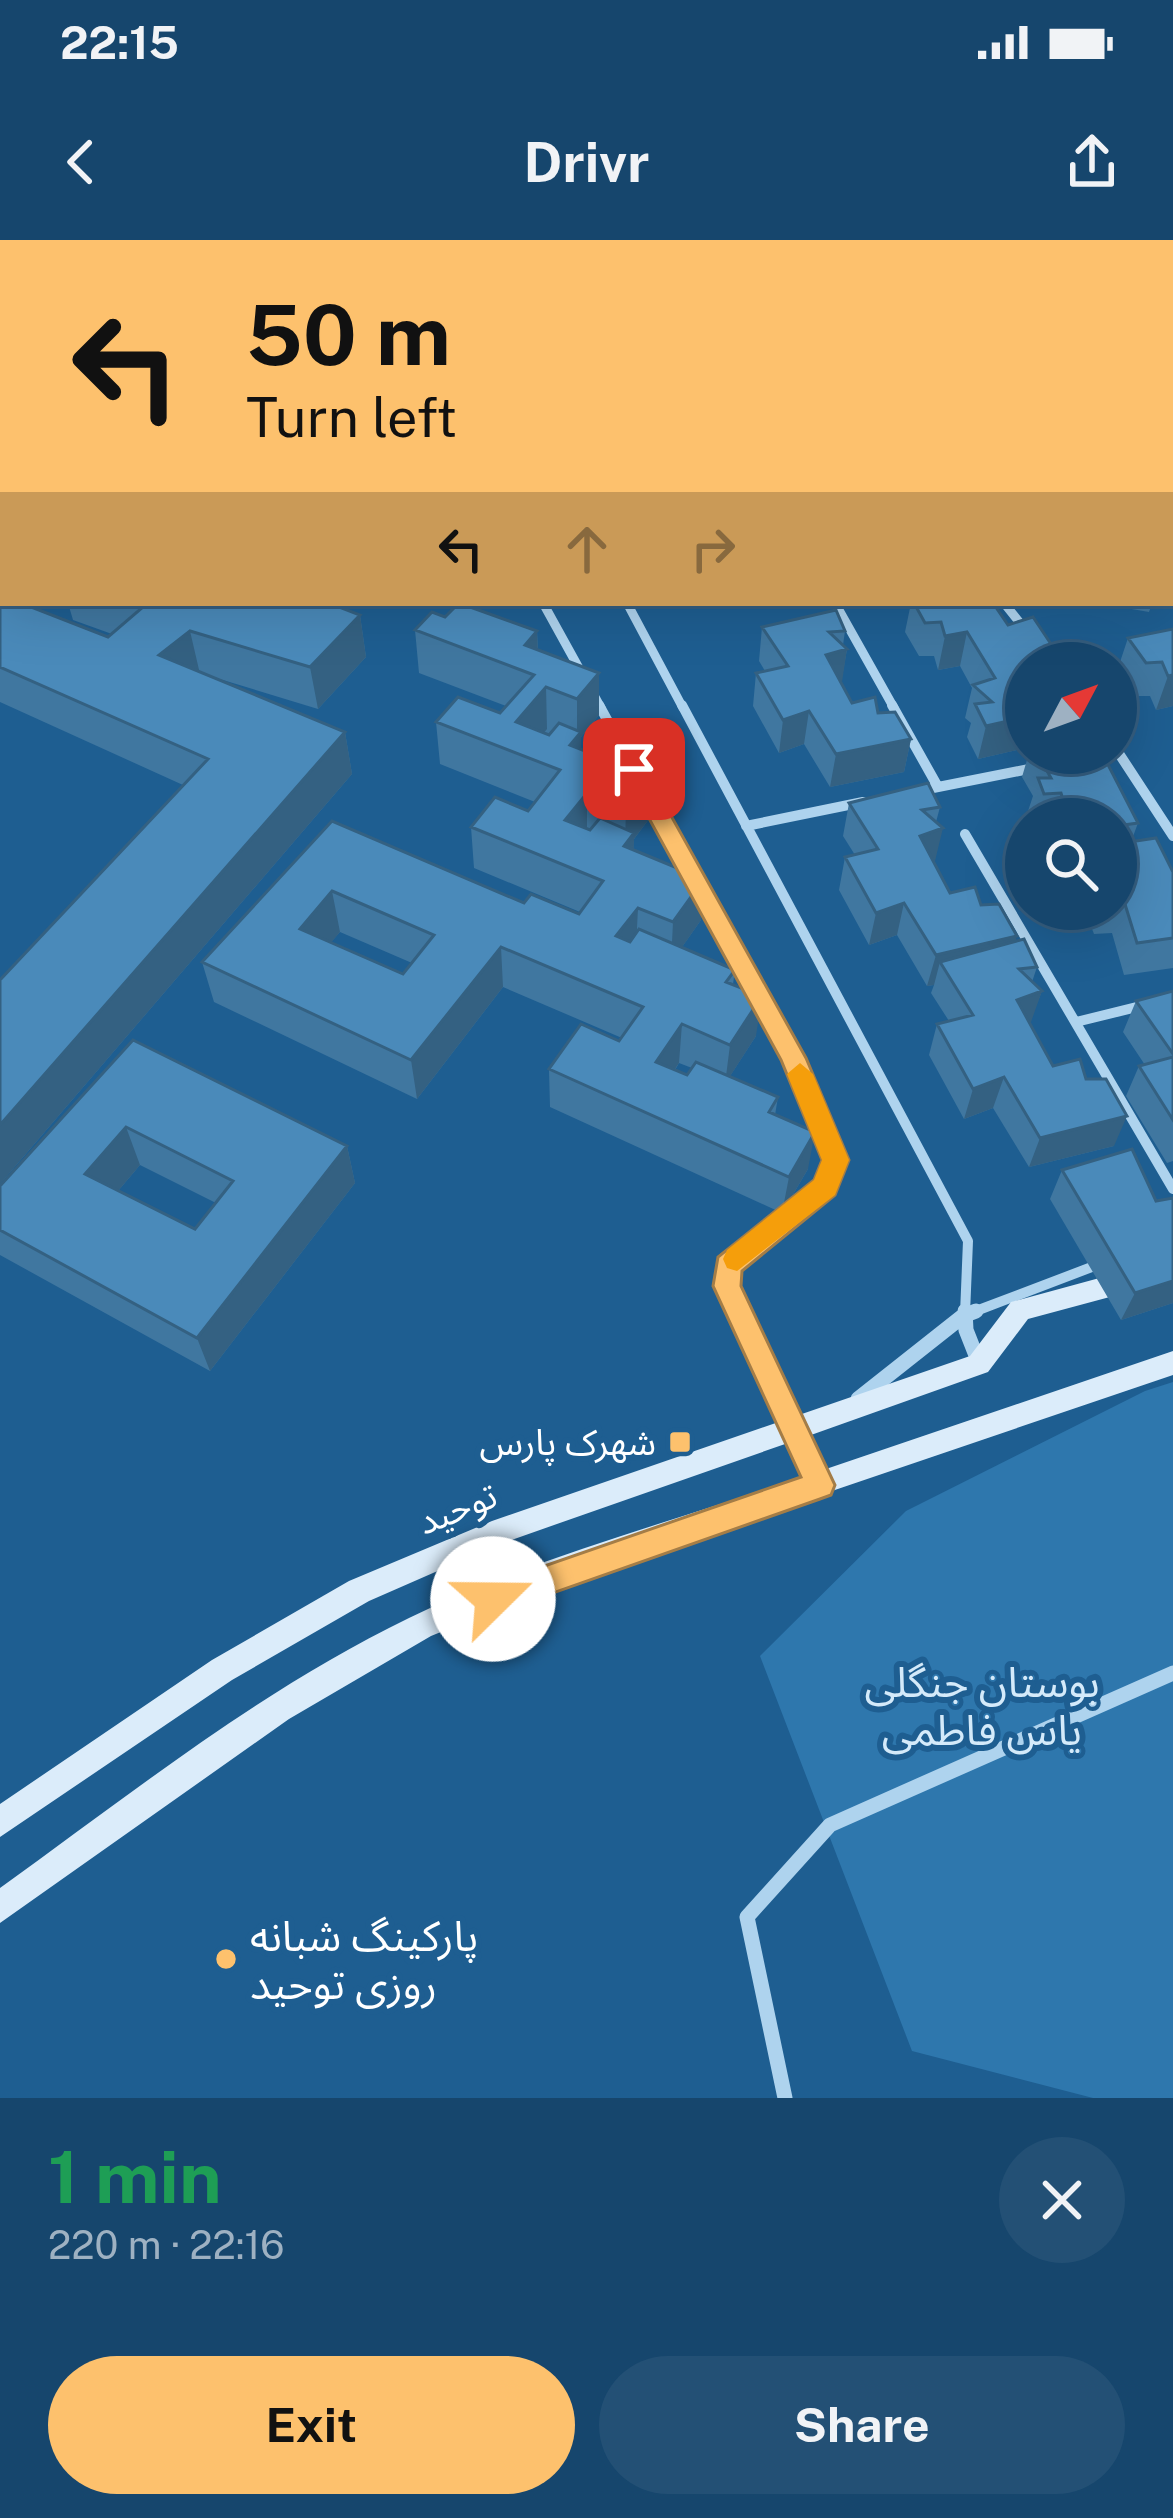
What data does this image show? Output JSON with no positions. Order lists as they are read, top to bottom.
{
  "streets": {
    "main road": ["توحید"]
  },
  "parks": ["بوستان جنگلی یاس فاطمی"],
  "places": {
    "transit": ["شهرک پارس"],
    "other": ["پارکینگ شبانه روزی توحید"]
  },
  "north": "top right",
  "page": {
    "status": "22:15",
    "header": "Drivr",
    "turn": ["50 m", "Turn left"],
    "heading": ["1 min", "220 m · 22:16"],
    "buttons": ["Exit", "Share"]
  }
}
